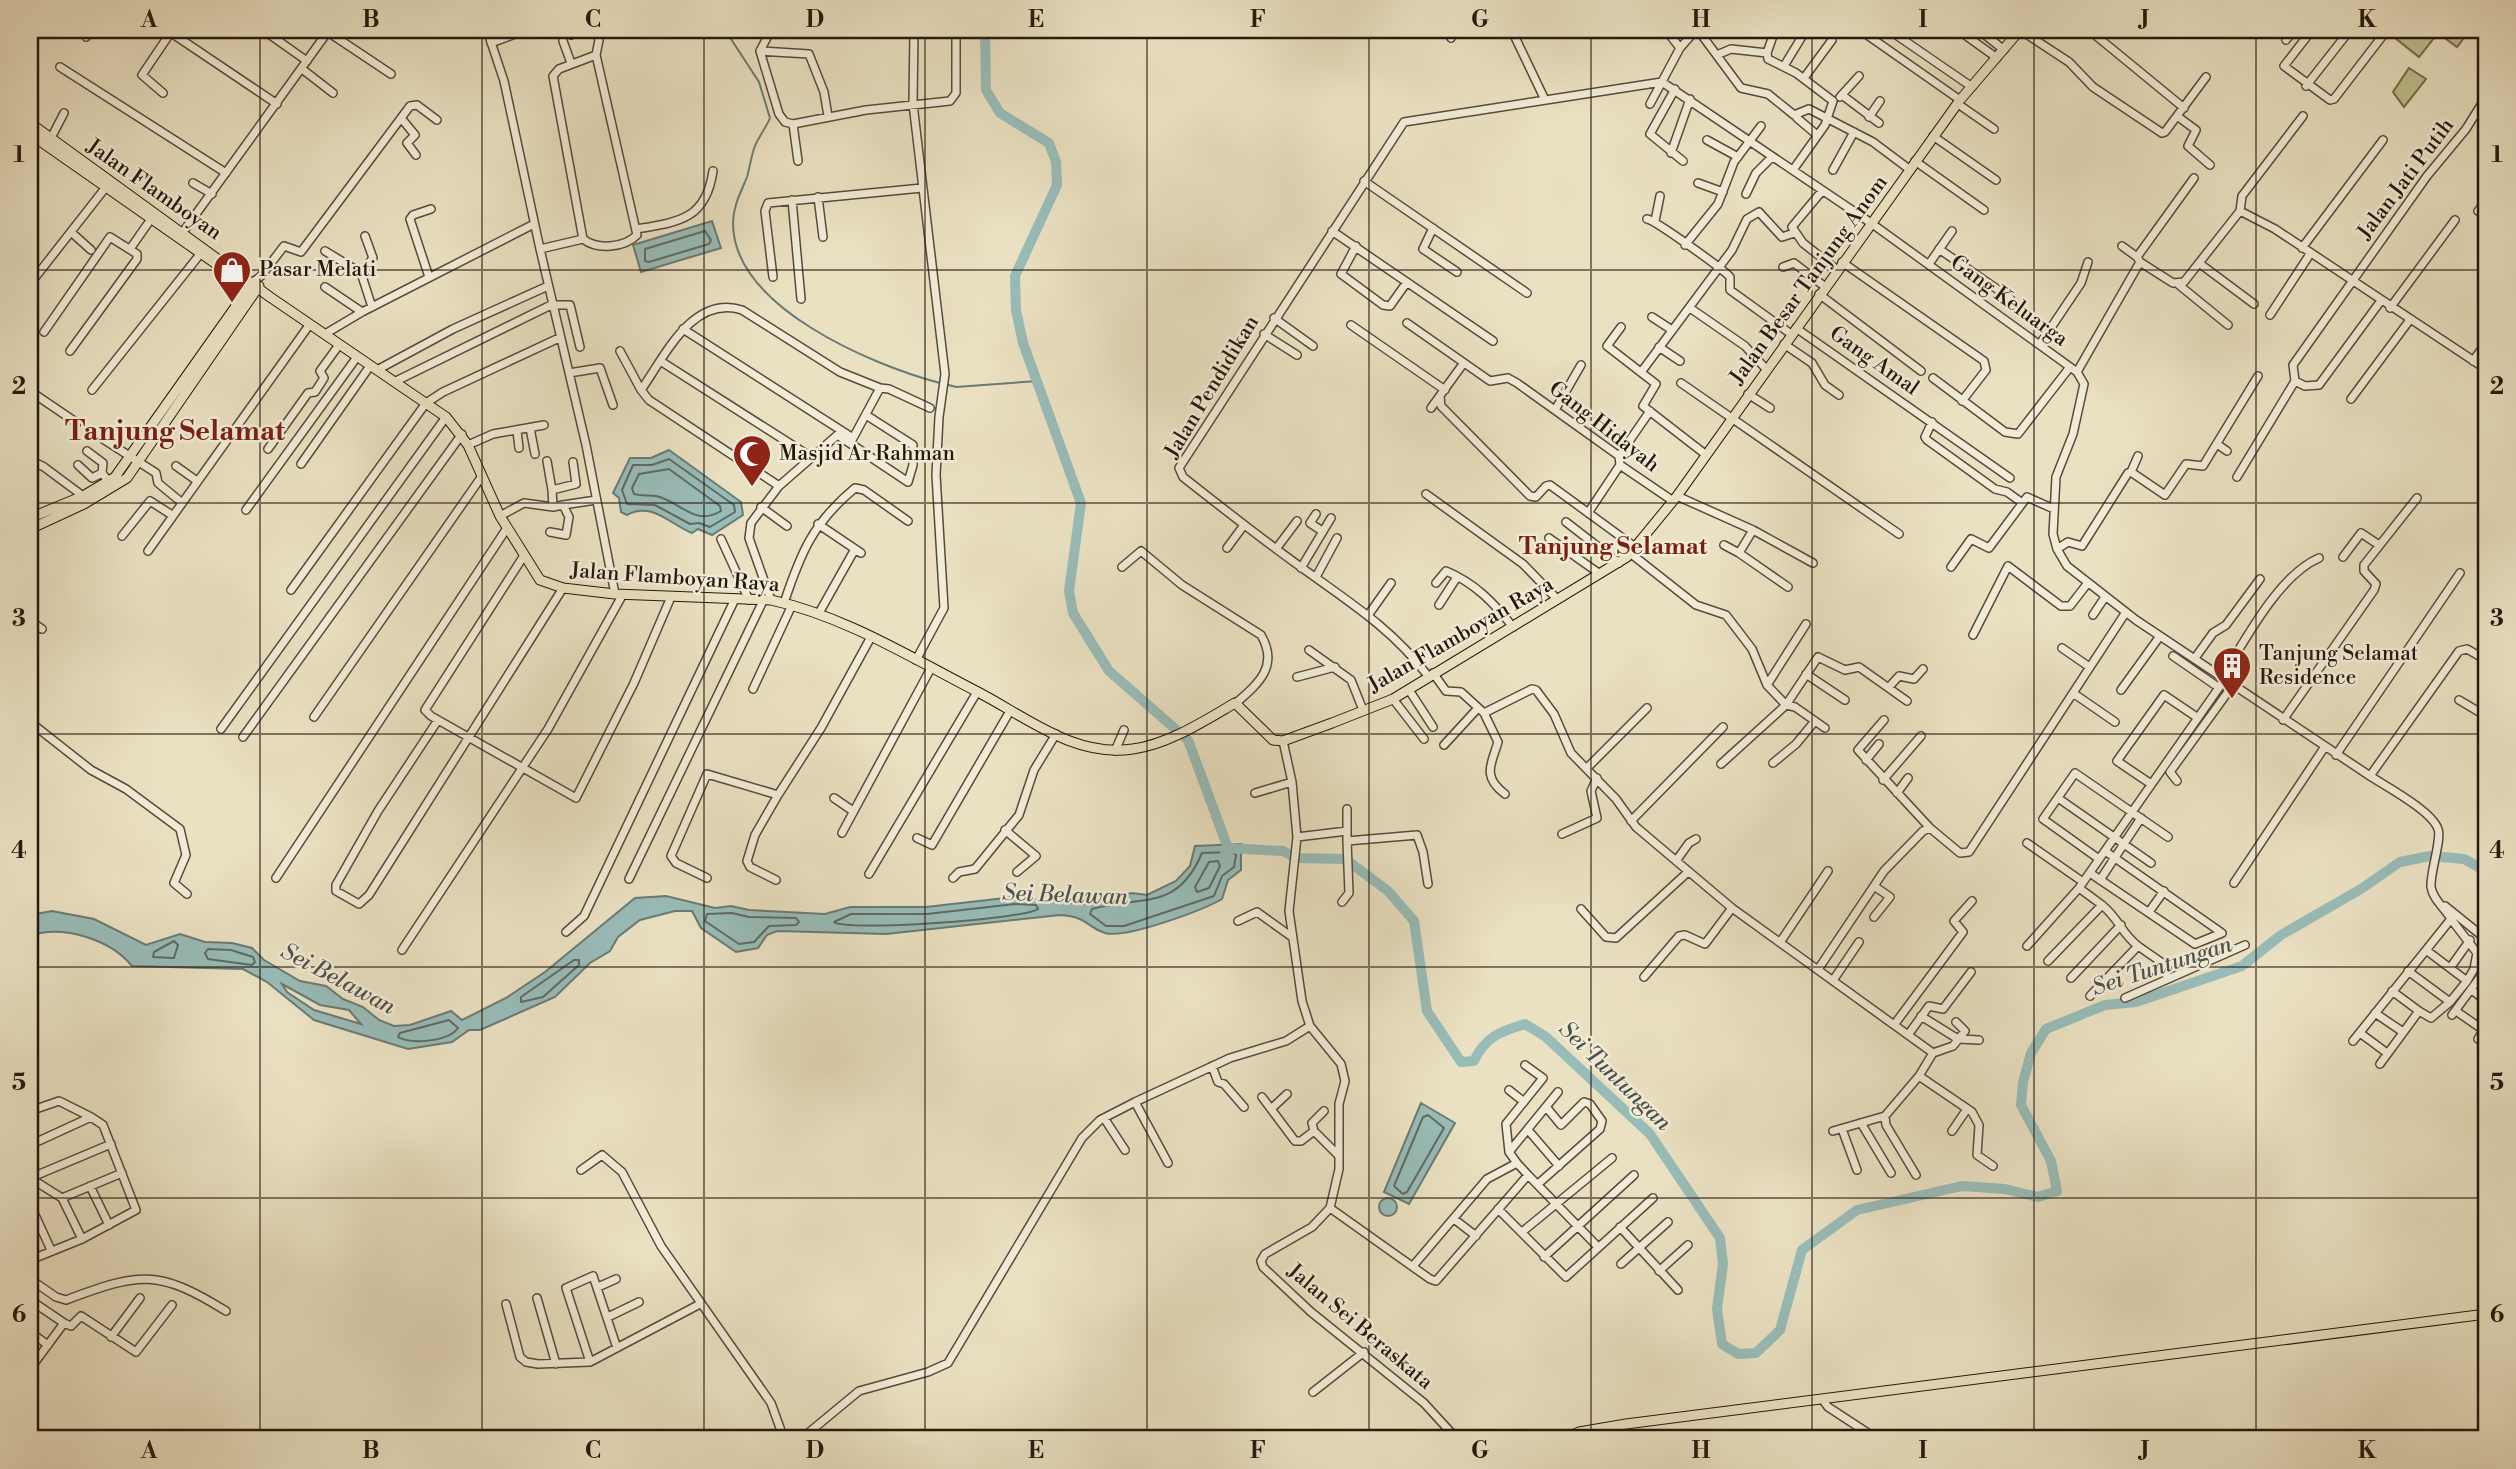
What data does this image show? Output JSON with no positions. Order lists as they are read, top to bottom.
{
  "streets": {
    "main road": ["Jalan Flamboyan", "Jalan Besar Tanjung Anom", "Jalan Flamboyan Raya"],
    "street": [
      "Jalan Jati Putih",
      "Gang Keluarga",
      "Gang Amal",
      "Jalan Pendidikan",
      "Gang Hidayah",
      "Jalan Sei Beraskata"
    ]
  },
  "crossings": [
    ["Jalan Flamboyan", "Jalan Flamboyan Raya"],
    ["Jalan Besar Tanjung Anom", "Gang Keluarga"],
    ["Jalan Besar Tanjung Anom", "Gang Amal"],
    ["Jalan Besar Tanjung Anom", "Gang Hidayah"],
    ["Jalan Besar Tanjung Anom", "Jalan Flamboyan Raya"],
    ["Jalan Pendidikan", "Jalan Flamboyan Raya"]
  ],
  "districts": ["Tanjung Selamat", "Tanjung Selamat"],
  "water": ["Sei Belawan", "Sei Tuntungan"],
  "places": {
    "shop": ["Pasar Melati"],
    "mosque": ["Masjid Ar Rahman"],
    "building": ["Tanjung Selamat Residence"]
  },
  "grid": {
    "columns": [
      "A",
      "B",
      "C",
      "D",
      "E",
      "F",
      "G",
      "H",
      "I",
      "J",
      "K"
    ],
    "rows": [
      "1",
      "2",
      "3",
      "4",
      "5",
      "6"
    ]
  }
}
